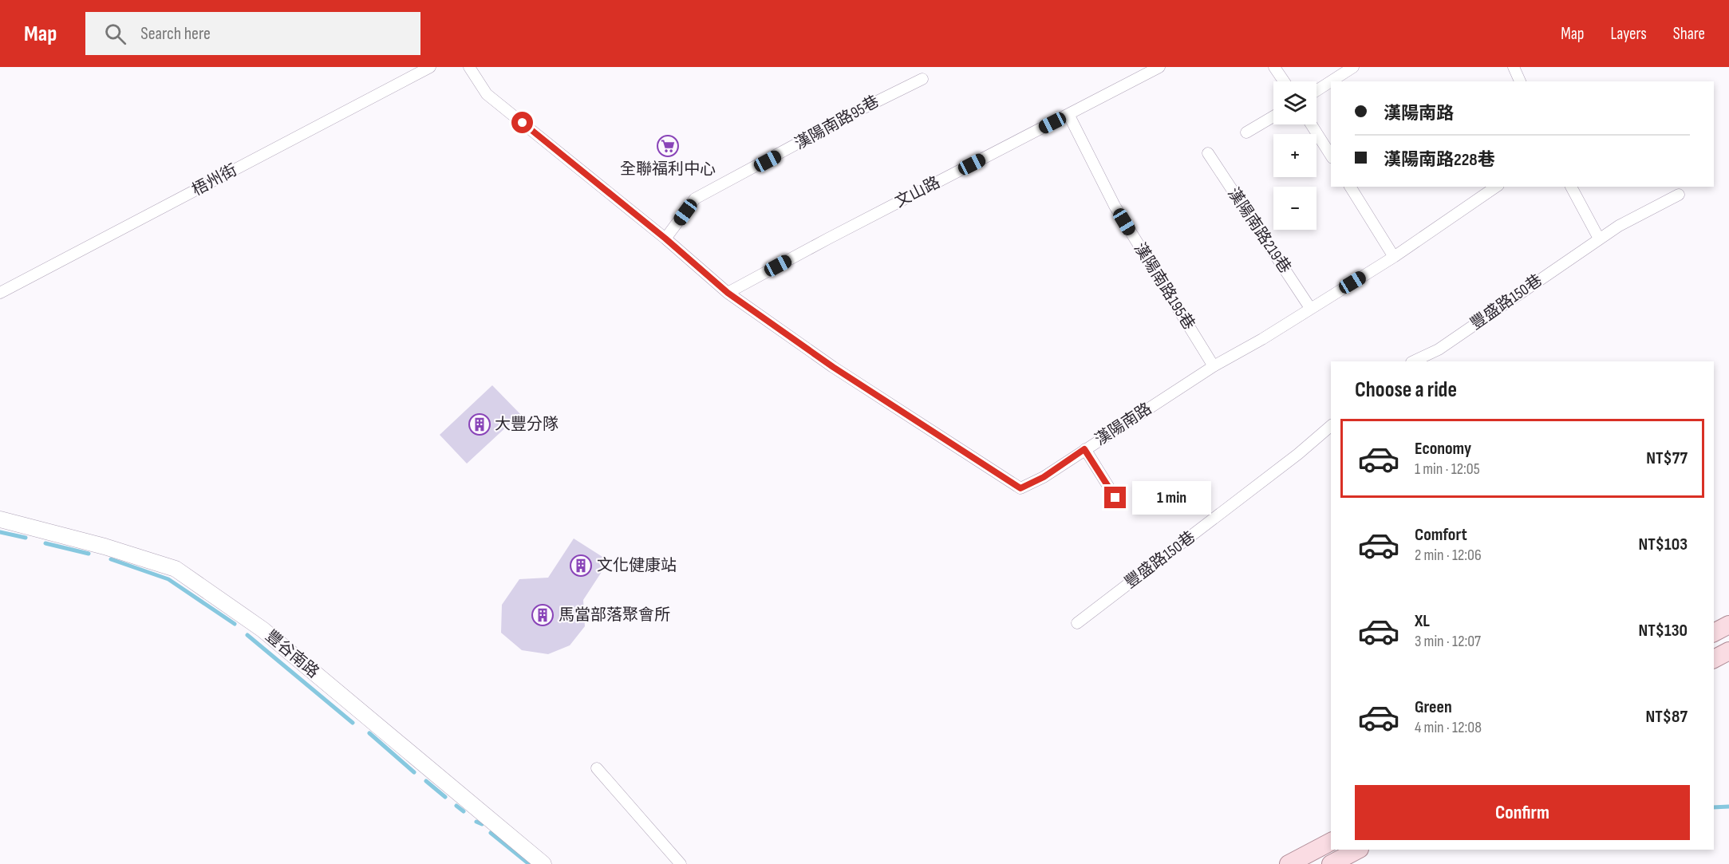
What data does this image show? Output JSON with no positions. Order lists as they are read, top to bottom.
{
  "streets": {
    "street": [
      "漢陽南路95巷",
      "梧州街",
      "文山路",
      "漢陽南路219巷",
      "漢陽南路195巷",
      "豐盛路150巷",
      "漢陽南路",
      "豐谷南路"
    ]
  },
  "crossings": [
    ["漢陽南路95巷", "漢陽南路"],
    ["文山路", "漢陽南路195巷"],
    ["文山路", "漢陽南路"],
    ["漢陽南路219巷", "漢陽南路"],
    ["漢陽南路195巷", "漢陽南路"]
  ],
  "places": {
    "supermarket": ["全聯福利中心"],
    "building": ["大豐分隊", "文化健康站", "馬當部落聚會所"]
  },
  "page": {
    "header": "Map",
    "search": "Search here",
    "nav": ["Map", "Layers", "Share"],
    "map_buttons": ["+", "−"],
    "banner": ["漢陽南路", "漢陽南路228巷"],
    "heading": "Choose a ride",
    "list": [
      {
        "name": "Economy",
        "note": "1 min · 12:05",
        "value": "NT$77"
      },
      {
        "name": "Comfort",
        "note": "2 min · 12:06",
        "value": "NT$103"
      },
      {
        "name": "XL",
        "note": "3 min · 12:07",
        "value": "NT$130"
      },
      {
        "name": "Green",
        "note": "4 min · 12:08",
        "value": "NT$87"
      }
    ],
    "bubble": "1 min",
    "buttons": "Confirm"
  }
}
